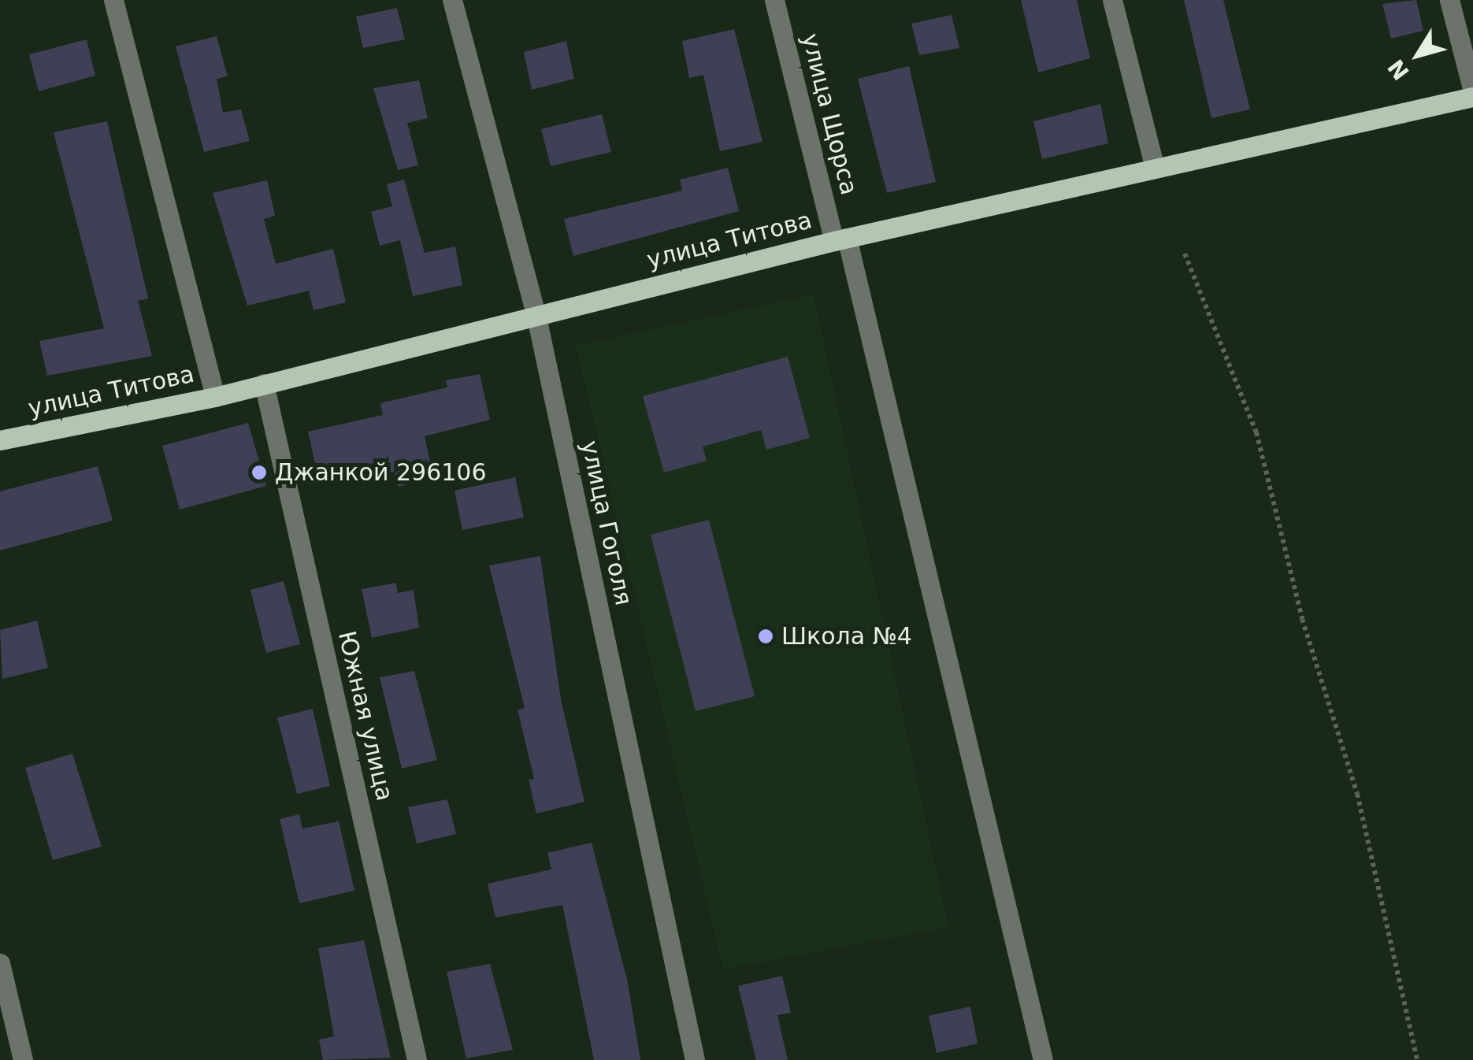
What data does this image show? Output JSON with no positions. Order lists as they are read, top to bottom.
{
  "streets": {
    "main road": ["улица Титова"],
    "street": ["улица Щорса", "улица Гоголя", "Южная улица"]
  },
  "crossings": [
    ["улица Щорса", "улица Титова"],
    ["улица Титова", "улица Гоголя"],
    ["улица Титова", "Южная улица"]
  ],
  "places": ["Джанкой 296106", "Школа №4"],
  "north": "bottom left"
}
